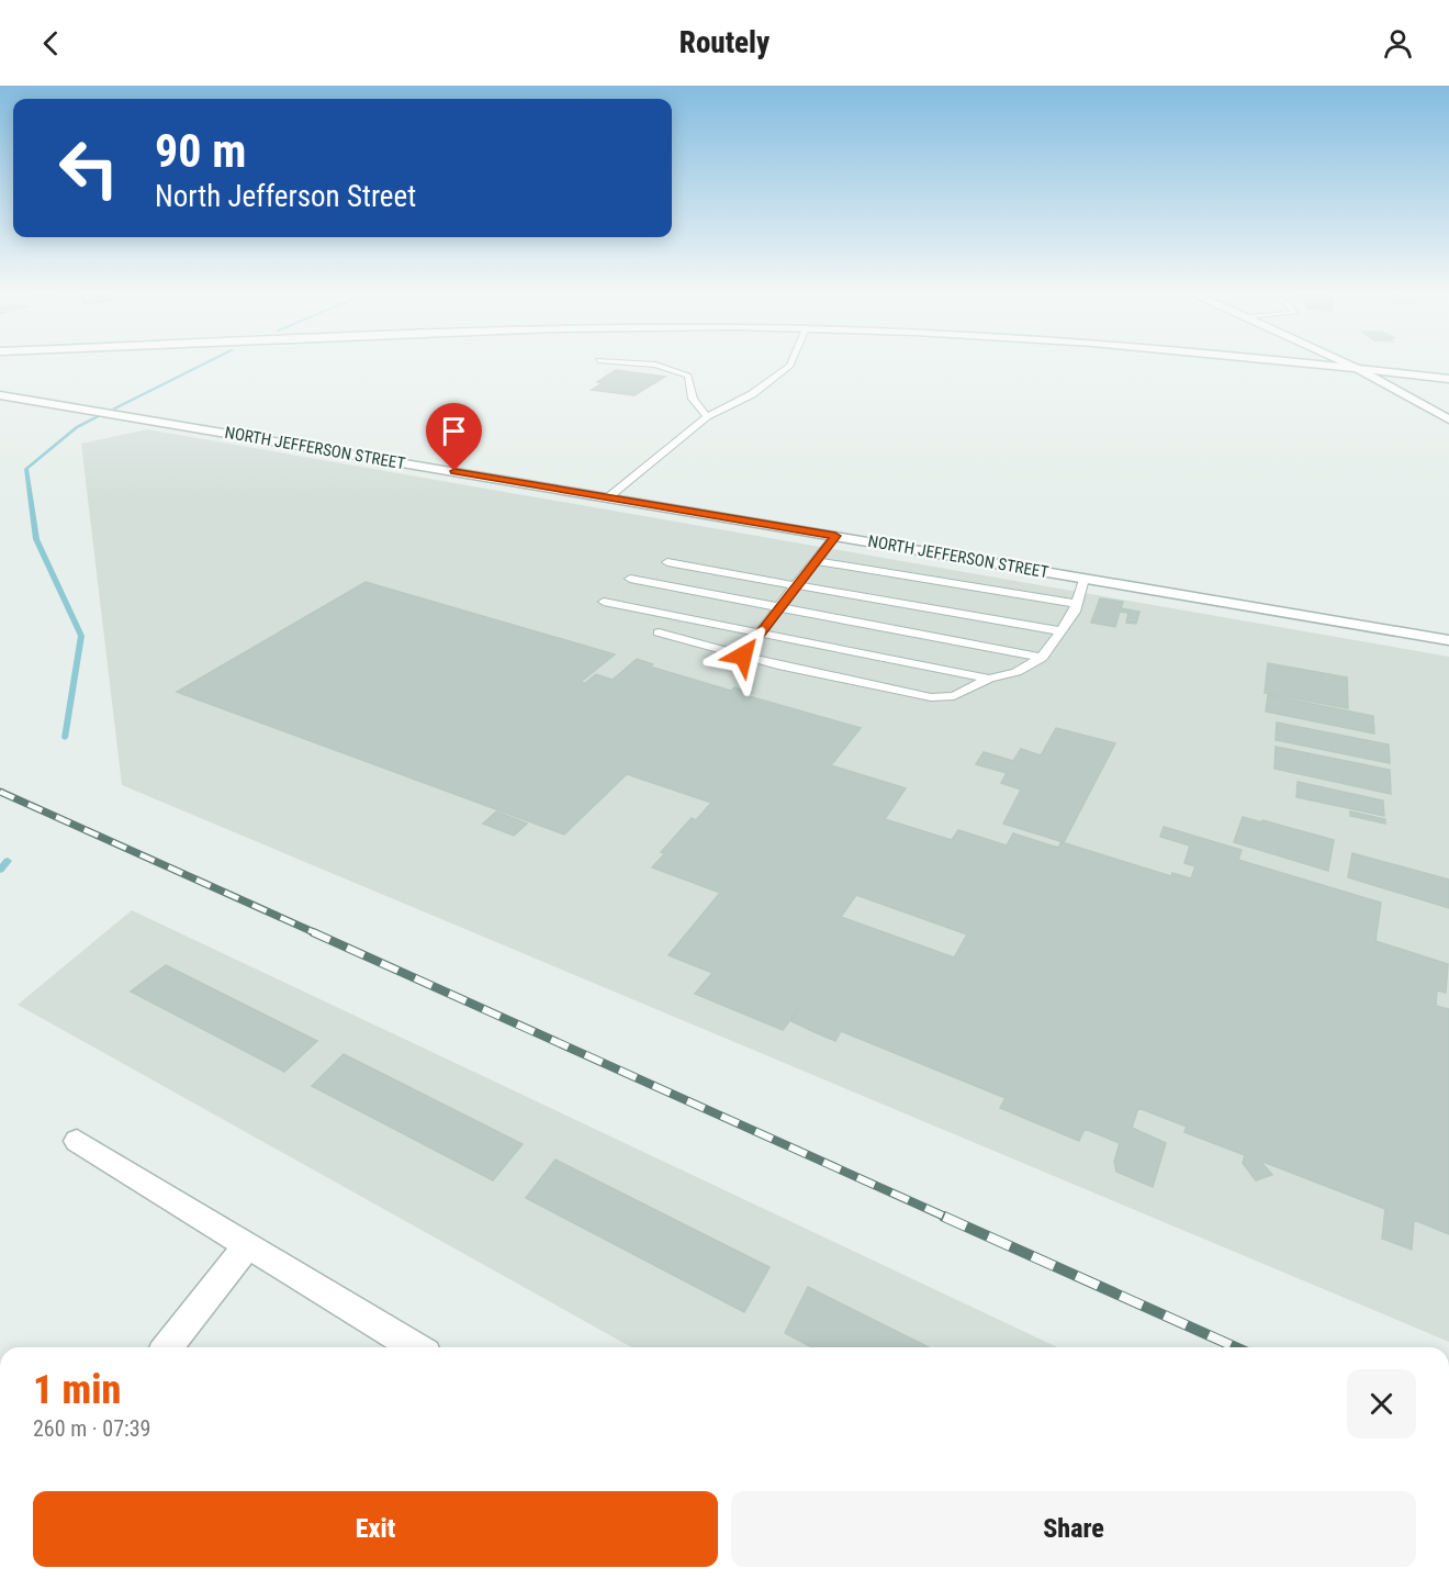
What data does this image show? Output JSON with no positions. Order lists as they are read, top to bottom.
{
  "streets": {
    "street": ["NORTH JEFFERSON STREET"]
  },
  "page": {
    "header": "Routely",
    "turn": ["90 m", "North Jefferson Street"],
    "heading": ["1 min", "260 m · 07:39"],
    "buttons": ["Exit", "Share"]
  }
}
